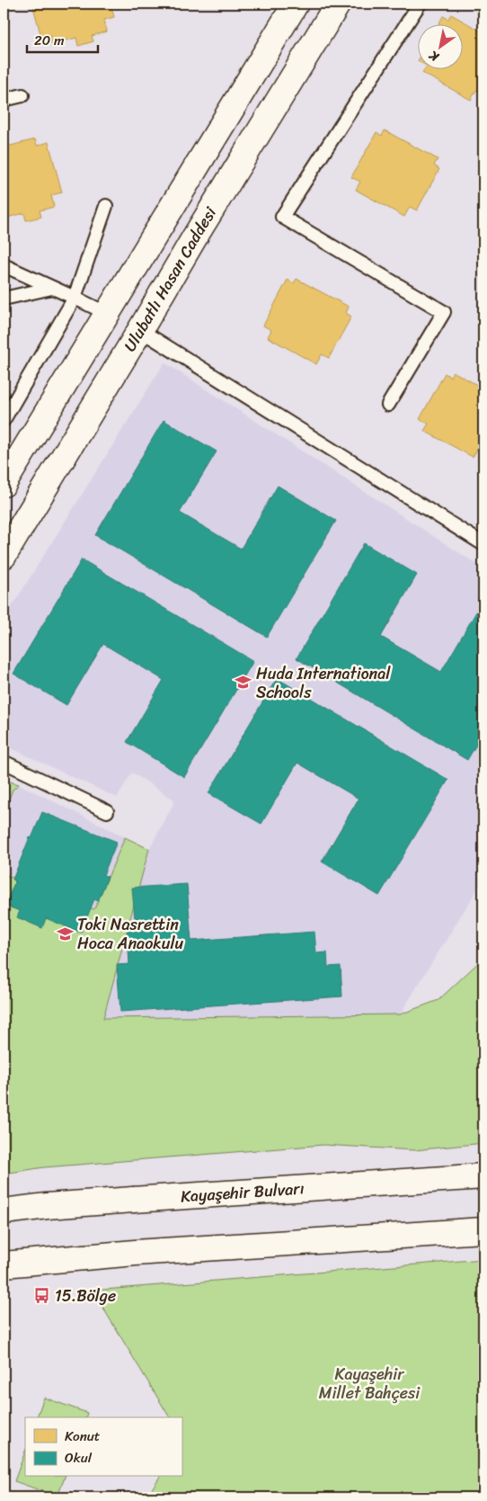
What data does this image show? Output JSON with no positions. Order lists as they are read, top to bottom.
{
  "streets": {
    "main road": ["Ulubatlı Hasan Caddesi", "Kayaşehir Bulvarı"]
  },
  "parks": ["Kayaşehir Millet Bahçesi"],
  "places": {
    "school or university": ["Huda International Schools", "Toki Nasrettin Hoca Anaokulu"],
    "bus stop": ["15.Bölge"]
  },
  "legend": ["Konut", "Okul"],
  "scale_bar": "20 m",
  "north": "bottom left"
}
